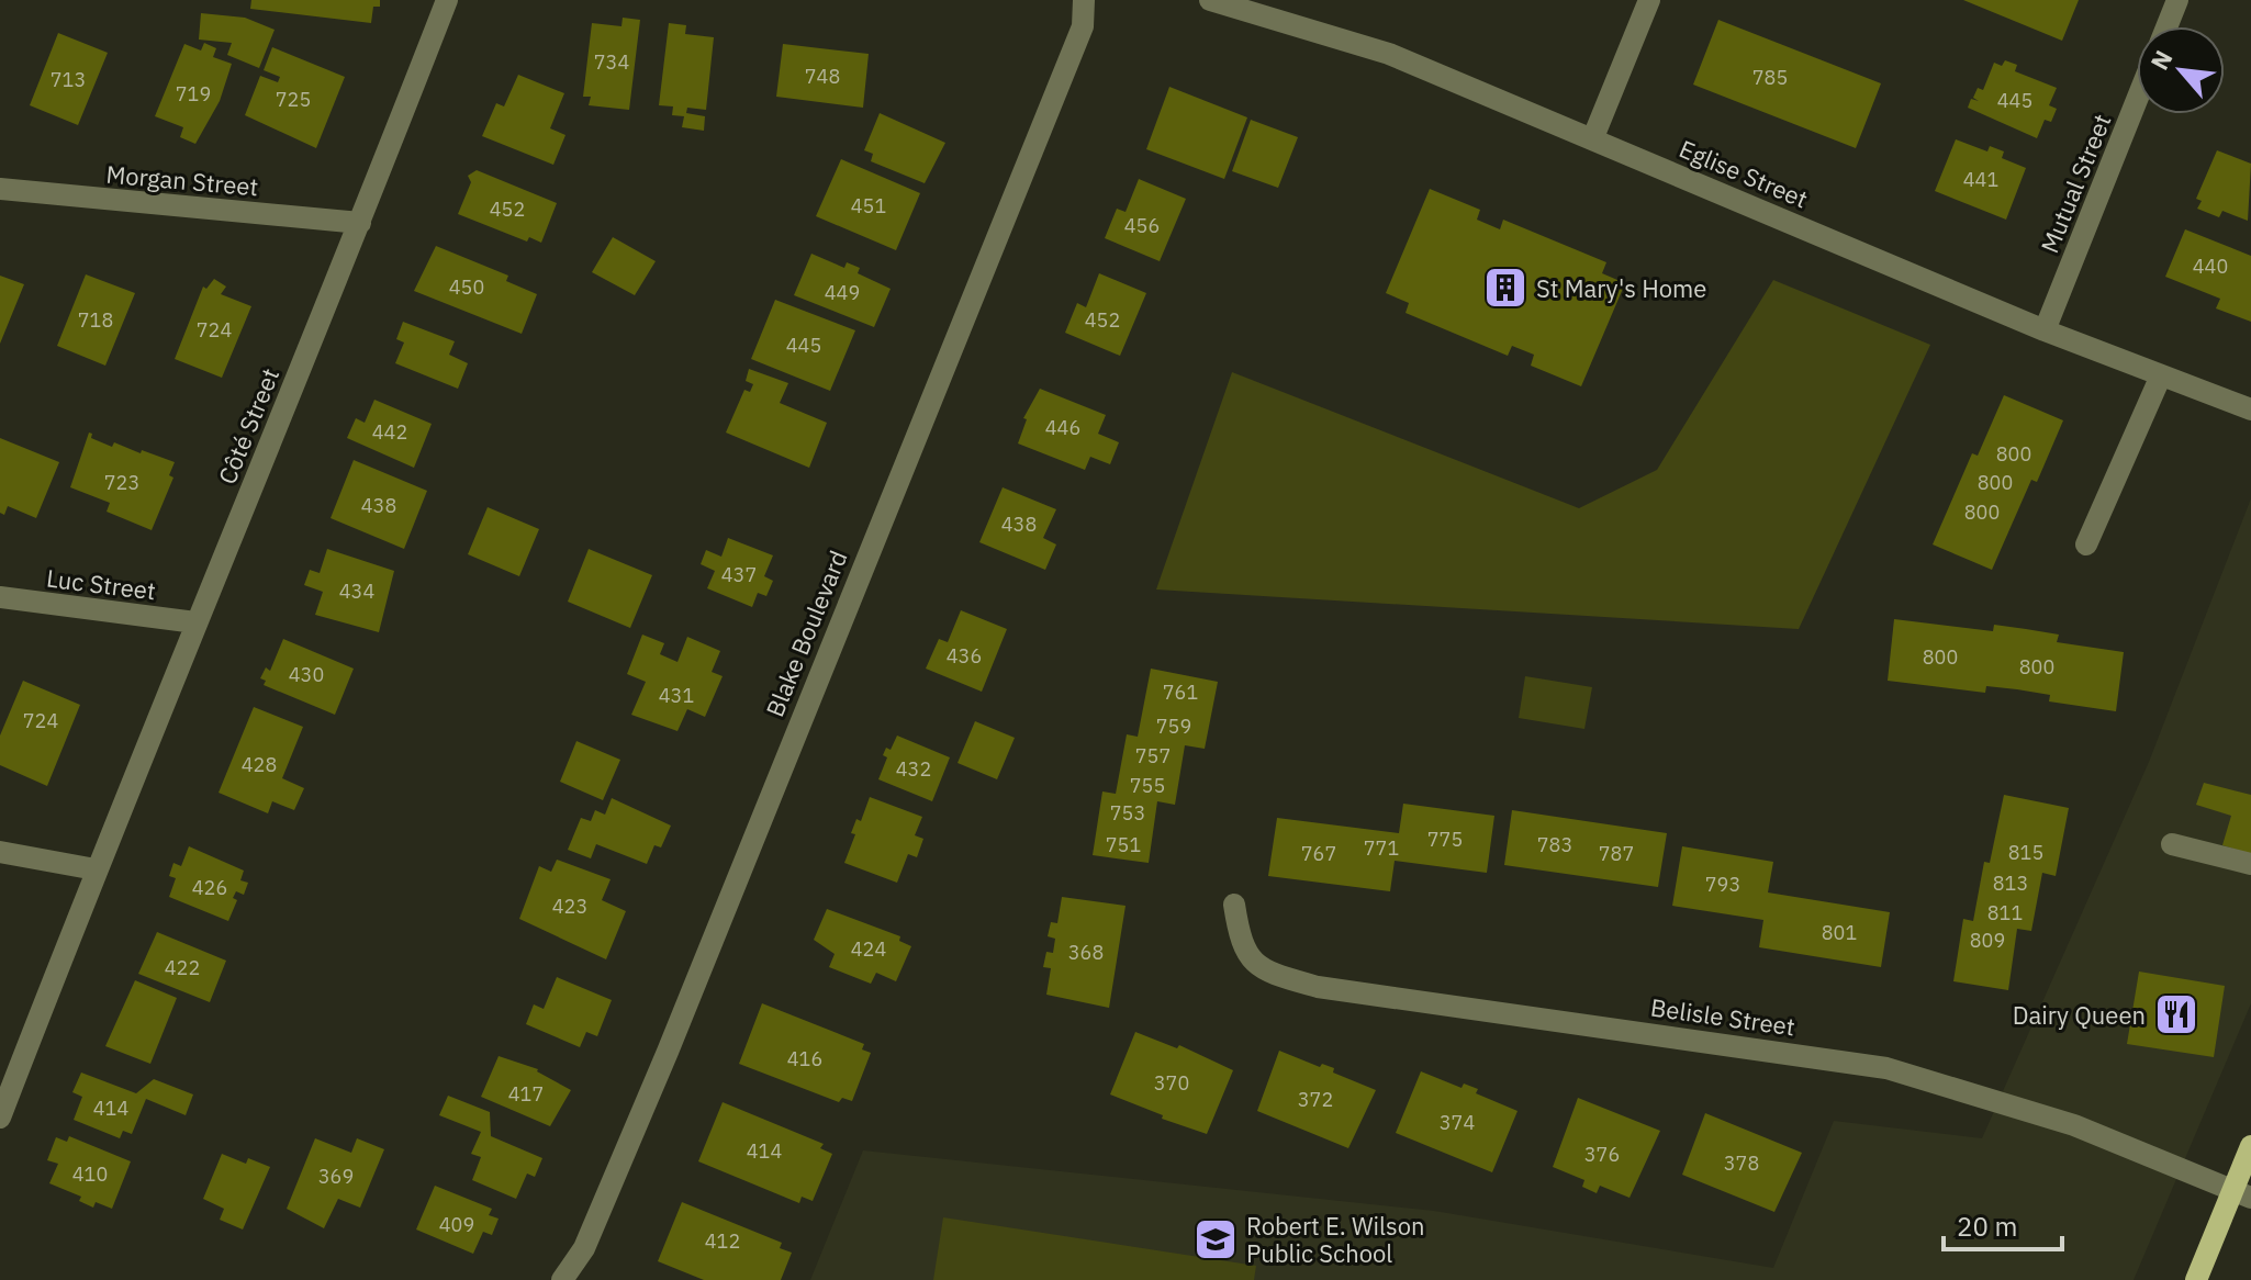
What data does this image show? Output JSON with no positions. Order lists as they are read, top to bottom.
{
  "streets": {
    "street": [
      "Eglise Street",
      "Morgan Street",
      "Mutual Street",
      "Côté Street",
      "Luc Street",
      "Blake Boulevard",
      "Belisle Street"
    ]
  },
  "crossings": [
    ["Eglise Street", "Mutual Street"],
    ["Morgan Street", "Côté Street"],
    ["Côté Street", "Luc Street"]
  ],
  "places": {
    "building": ["St Mary's Home"],
    "restaurant": ["Dairy Queen"],
    "school or university": ["Robert E. Wilson Public School"]
  },
  "house_numbers": [
    "734",
    "748",
    "785",
    "713",
    "719",
    "725",
    "445",
    "441",
    "451",
    "452",
    "456",
    "440",
    "450",
    "449",
    "718",
    "452",
    "724",
    "445",
    "446",
    "442",
    "800",
    "723",
    "800",
    "438",
    "800",
    "438",
    "437",
    "434",
    "436",
    "800",
    "800",
    "430",
    "761",
    "431",
    "724",
    "759",
    "757",
    "428",
    "432",
    "755",
    "753",
    "775",
    "751",
    "783",
    "771",
    "815",
    "767",
    "787",
    "813",
    "793",
    "426",
    "423",
    "811",
    "801",
    "809",
    "424",
    "368",
    "422",
    "416",
    "370",
    "417",
    "372",
    "414",
    "374",
    "414",
    "376",
    "378",
    "410",
    "369",
    "409",
    "412"
  ],
  "scale_bar": "20 m",
  "north": "top left"
}
